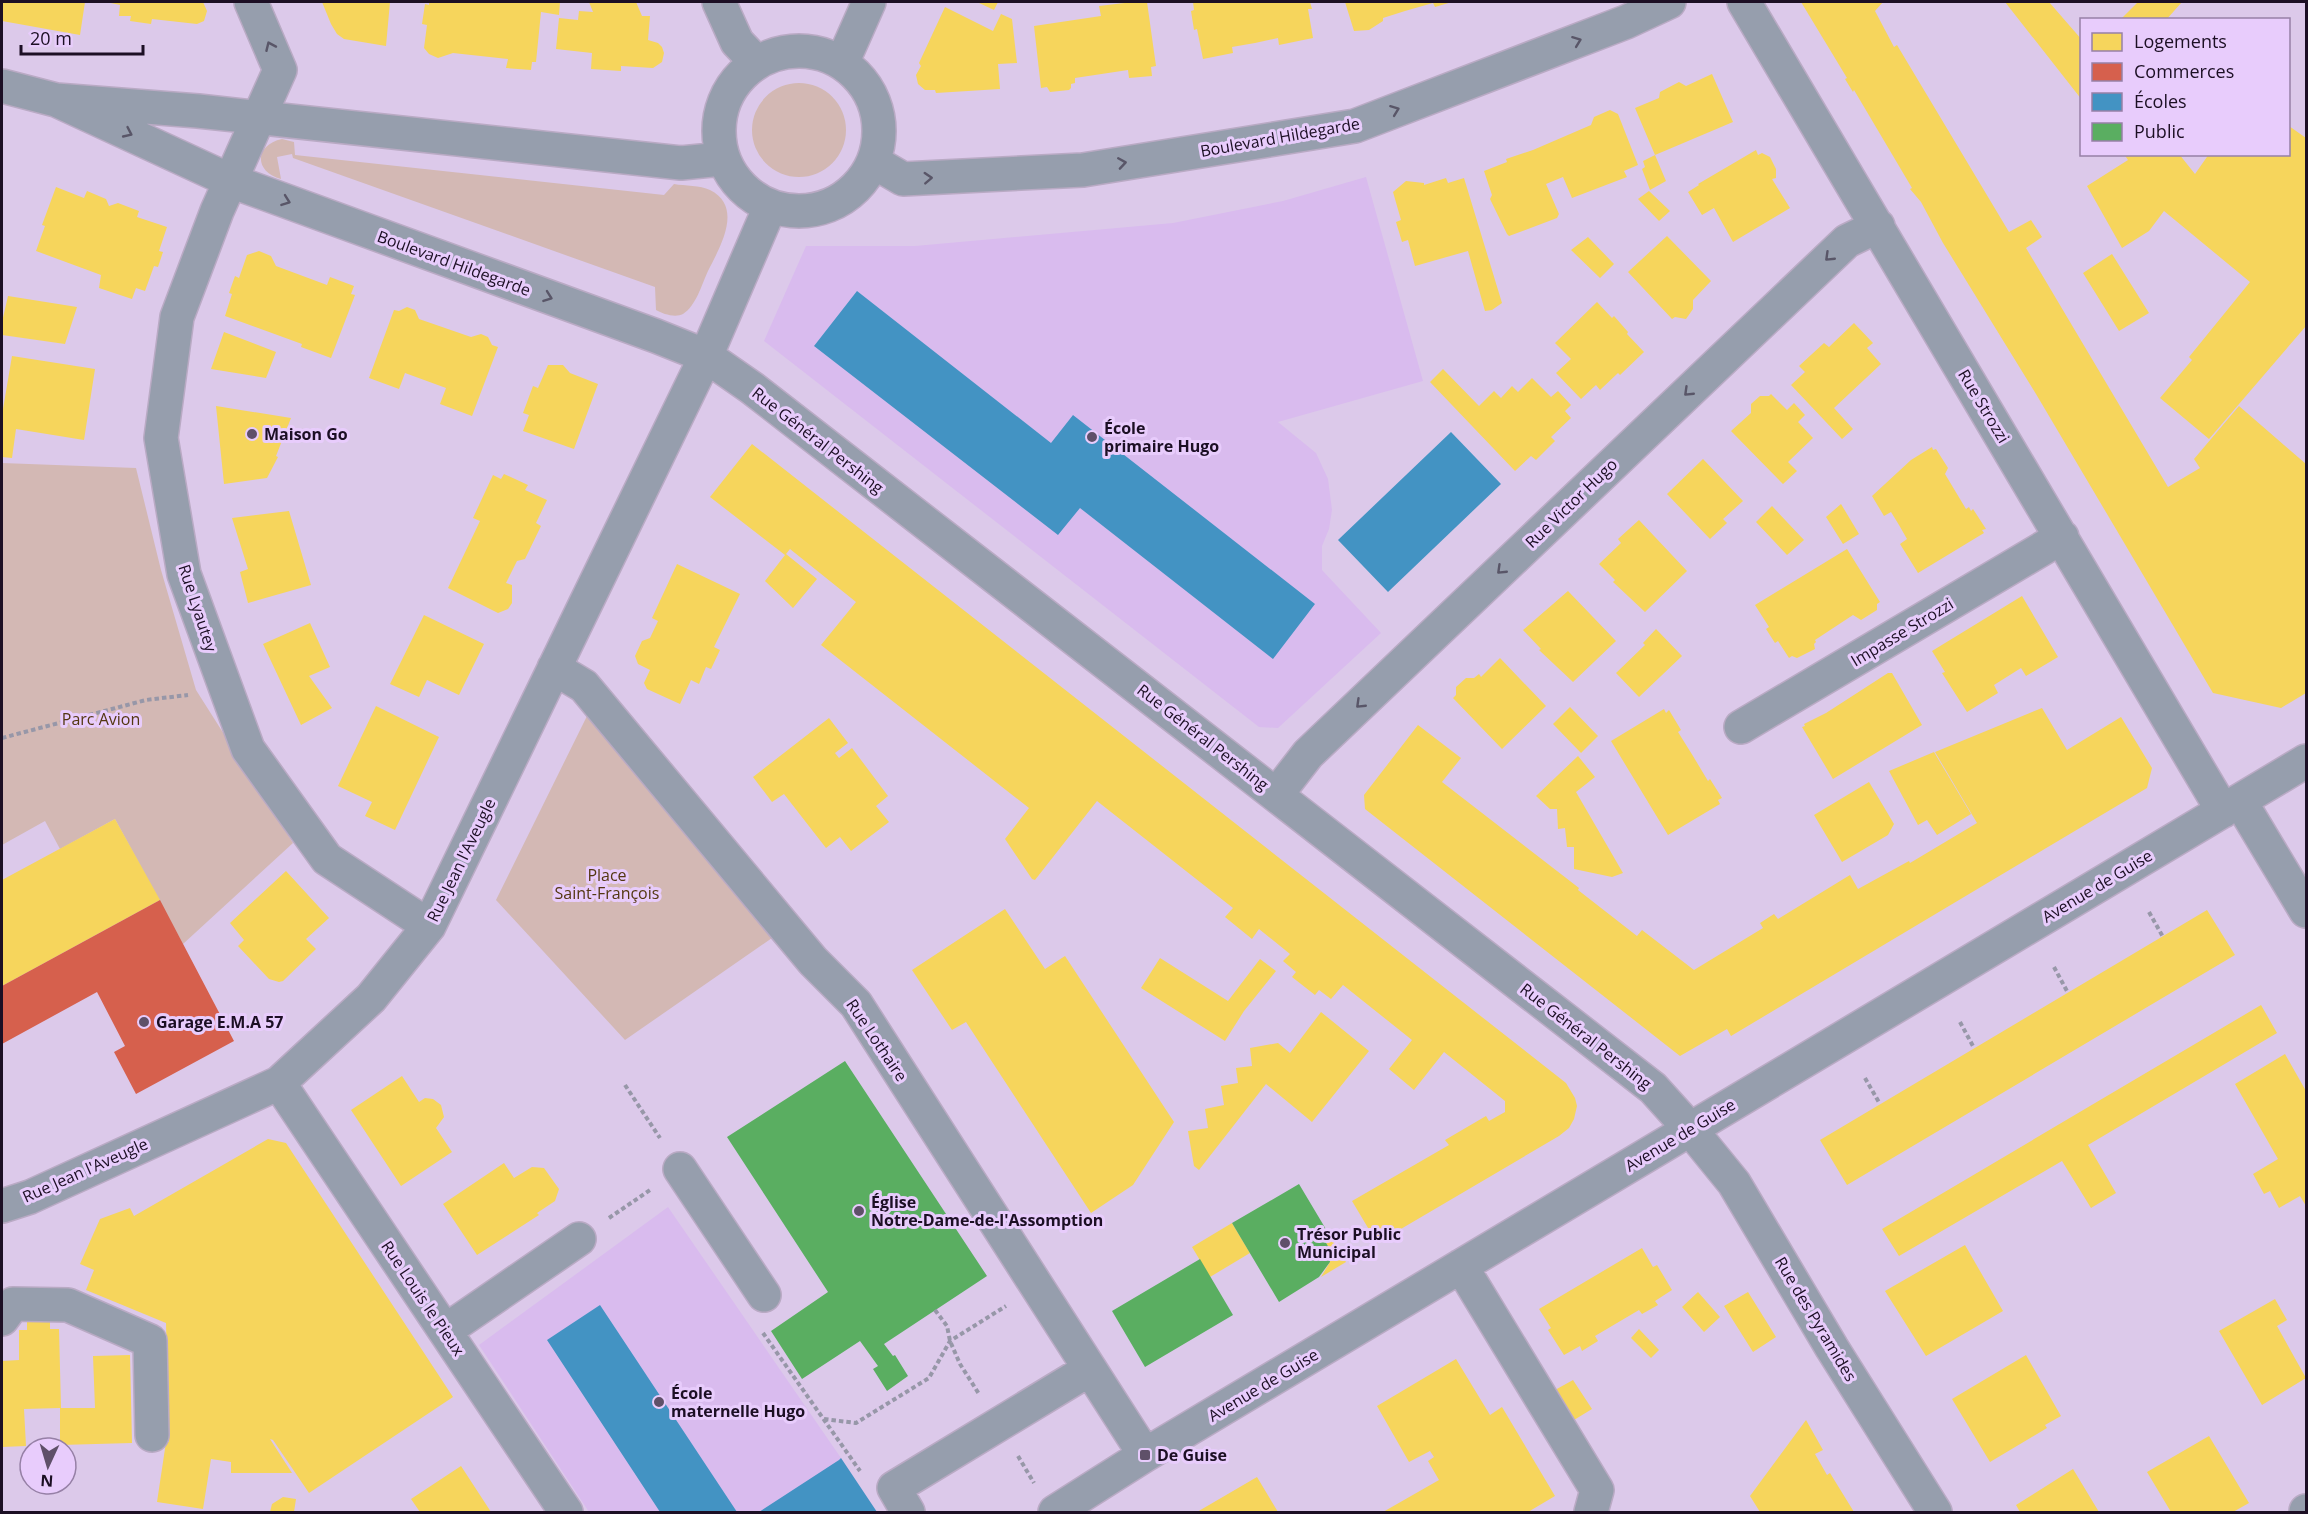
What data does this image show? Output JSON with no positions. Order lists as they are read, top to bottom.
{
  "streets": {
    "street": [
      "Boulevard Hildegarde",
      "Rue Strozzi",
      "Rue Général Pershing",
      "Rue Victor Hugo",
      "Rue Lyautey",
      "Impasse Strozzi",
      "Rue Jean l'Aveugle",
      "Avenue de Guise",
      "Rue Lothaire",
      "Rue Louis le Pieux",
      "Rue des Pyramides"
    ]
  },
  "crossings": [
    ["Boulevard Hildegarde", "Rue Général Pershing"],
    ["Boulevard Hildegarde", "Rue Lyautey"],
    ["Boulevard Hildegarde", "Rue Jean l'Aveugle"],
    ["Rue Strozzi", "Rue Victor Hugo"],
    ["Rue Strozzi", "Impasse Strozzi"],
    ["Rue Strozzi", "Avenue de Guise"],
    ["Rue Général Pershing", "Rue Victor Hugo"],
    ["Rue Général Pershing", "Rue Jean l'Aveugle"],
    ["Rue Général Pershing", "Avenue de Guise"],
    ["Rue Général Pershing", "Rue des Pyramides"],
    ["Rue Lyautey", "Rue Jean l'Aveugle"],
    ["Rue Jean l'Aveugle", "Rue Lothaire"],
    ["Rue Jean l'Aveugle", "Rue Louis le Pieux"],
    ["Avenue de Guise", "Rue Lothaire"],
    ["Avenue de Guise", "Rue des Pyramides"]
  ],
  "one_way": ["Rue Victor Hugo"],
  "parks": ["Parc Avion", "Place Saint-François"],
  "places": {
    "other": [
      "Maison Go",
      "École primaire Hugo",
      "Garage E.M.A 57",
      "Église Notre-Dame-de-l'Assomption",
      "Trésor Public Municipal",
      "École maternelle Hugo"
    ],
    "transit": ["De Guise"]
  },
  "legend": [
    "Logements",
    "Commerces",
    "Écoles",
    "Public"
  ],
  "scale_bar": "20 m",
  "north": "bottom"
}
